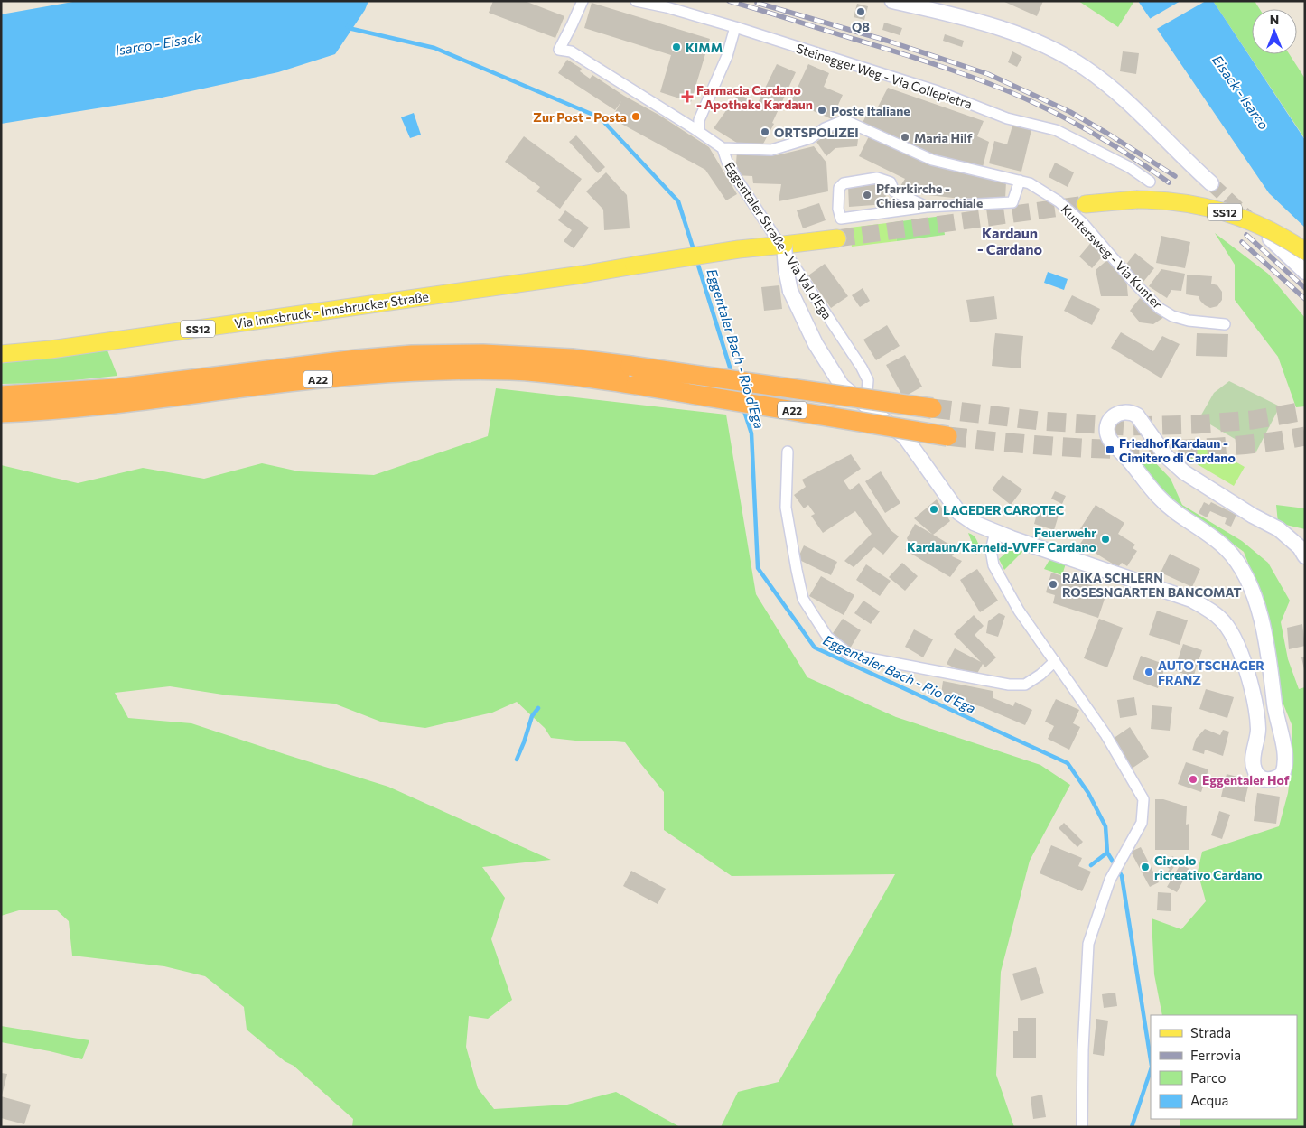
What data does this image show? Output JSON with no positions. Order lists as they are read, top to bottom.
{
  "streets": {
    "highway": ["A22"],
    "main road": ["SS12", "Via Innsbruck - Innsbrucker Straße"],
    "street": ["Steinegger Weg - Via Collepietra", "Eggentaler Straße - Via Val d'Ega", "Kuntersweg - Via Kunter"]
  },
  "crossings": [
    ["SS12", "Via Innsbruck - Innsbrucker Straße"],
    ["Eggentaler Straße - Via Val d'Ega", "Kuntersweg - Via Kunter"]
  ],
  "districts": ["Kardaun - Cardano"],
  "water": ["Isarco - Eisack", "Eisack - Isarco", "Eggentaler Bach - Rio d'Ega"],
  "places": {
    "other": [
      "Q8",
      "KIMM",
      "Poste Italiane",
      "Zur Post - Posta",
      "ORTSPOLIZEI",
      "Maria Hilf",
      "Pfarrkirche - Chiesa parrochiale",
      "LAGEDER CAROTEC",
      "Feuerwehr Kardaun/Karneid-VVFF Cardano",
      "RAIKA SCHLERN ROSESNGARTEN BANCOMAT",
      "AUTO TSCHAGER FRANZ",
      "Eggentaler Hof",
      "Circolo ricreativo Cardano"
    ],
    "health": ["Farmacia Cardano - Apotheke Kardaun"],
    "transit": ["Friedhof Kardaun - Cimitero di Cardano"]
  },
  "legend": [
    "Strada",
    "Ferrovia",
    "Parco",
    "Acqua"
  ],
  "north": "top"
}
